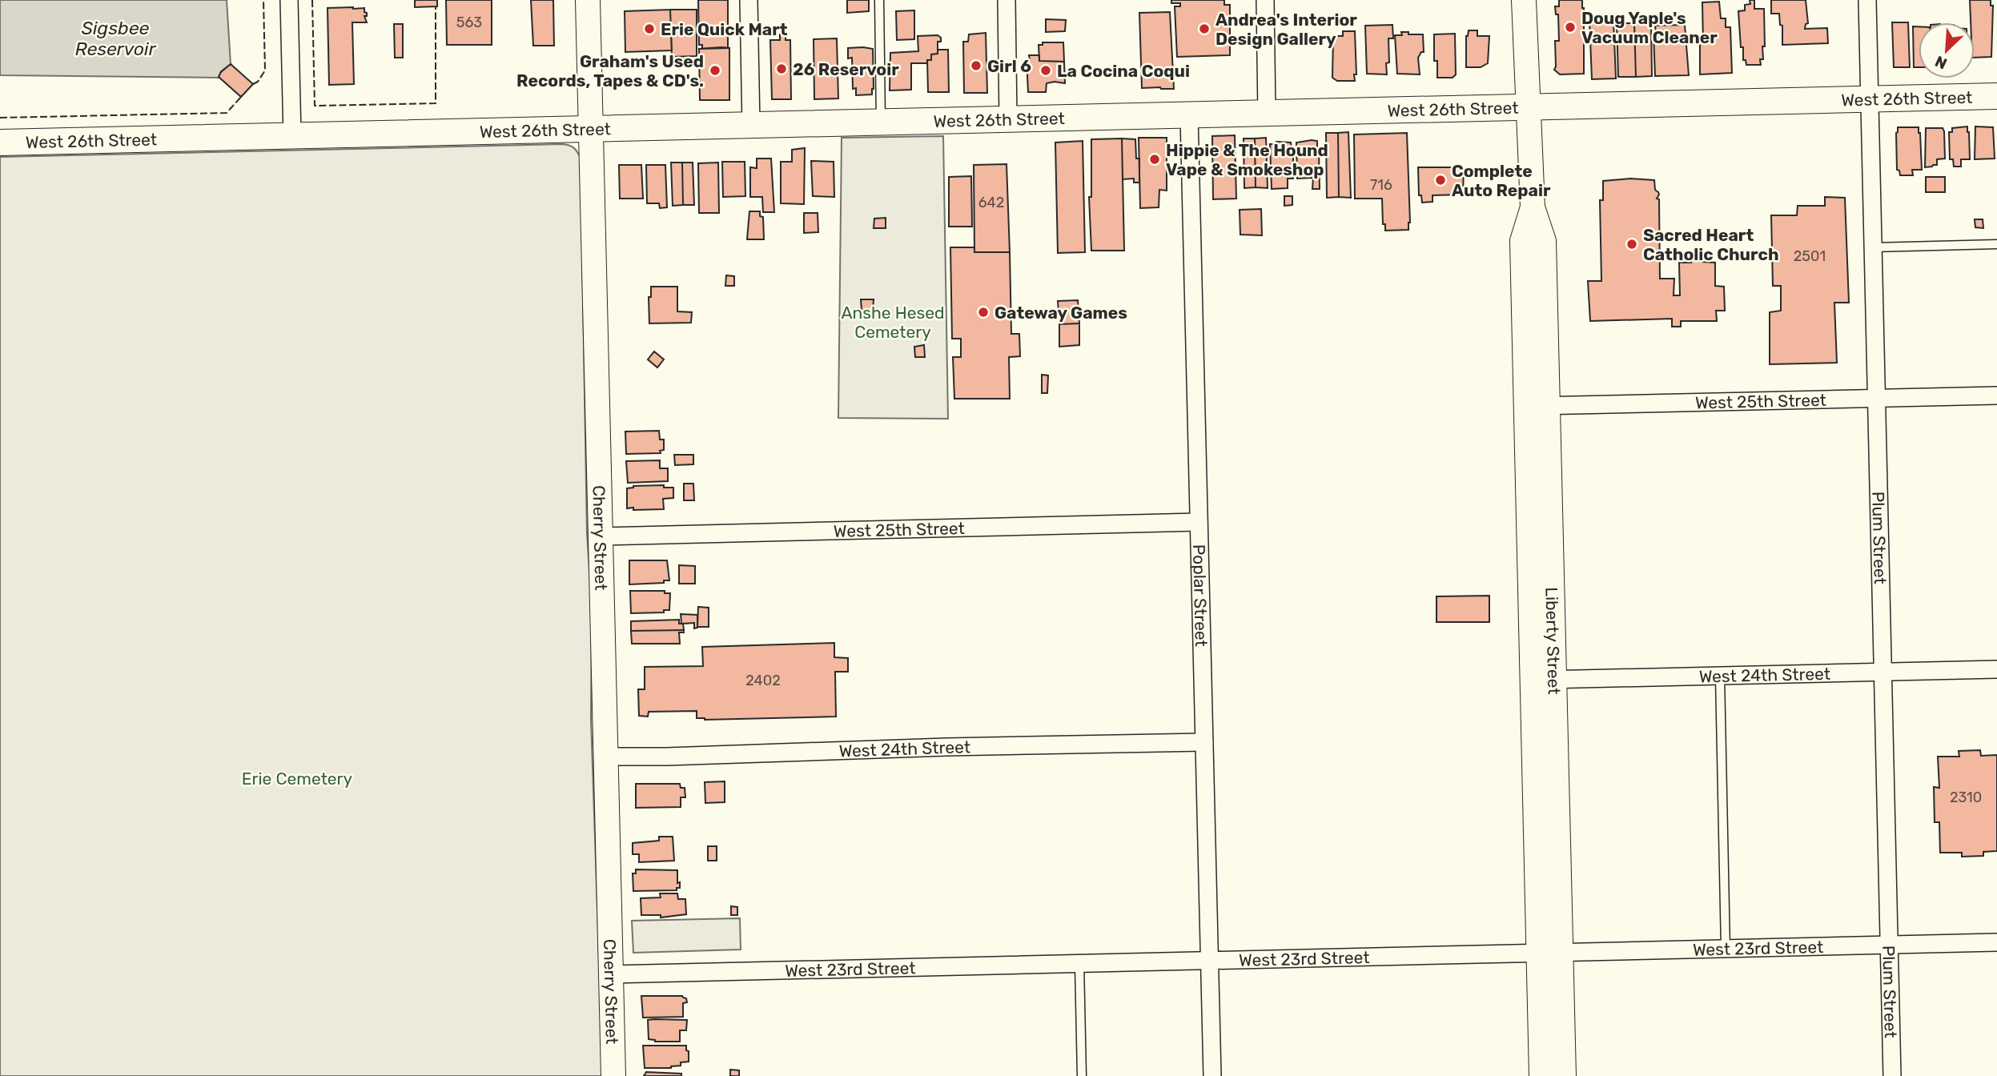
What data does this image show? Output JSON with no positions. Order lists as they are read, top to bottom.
{
  "streets": {
    "main road": ["West 26th Street"],
    "street": [
      "West 25th Street",
      "Cherry Street",
      "Plum Street",
      "Poplar Street",
      "Liberty Street",
      "West 24th Street",
      "West 23rd Street"
    ]
  },
  "crossings": [
    ["West 26th Street", "Cherry Street"],
    ["West 26th Street", "Plum Street"],
    ["West 26th Street", "Poplar Street"],
    ["West 26th Street", "Liberty Street"],
    ["West 25th Street", "Cherry Street"],
    ["West 25th Street", "Plum Street"],
    ["West 25th Street", "Poplar Street"],
    ["West 25th Street", "Liberty Street"],
    ["Cherry Street", "West 24th Street"],
    ["Cherry Street", "West 23rd Street"],
    ["Plum Street", "West 24th Street"],
    ["Plum Street", "West 23rd Street"],
    ["Poplar Street", "West 24th Street"],
    ["Poplar Street", "West 23rd Street"],
    ["Liberty Street", "West 24th Street"],
    ["Liberty Street", "West 23rd Street"]
  ],
  "water": ["Sigsbee Reservoir"],
  "parks": ["Anshe Hesed Cemetery", "Erie Cemetery"],
  "places": [
    "Doug Yaple's Vacuum Cleaner",
    "Erie Quick Mart",
    "Andrea's Interior Design Gallery",
    "Girl 6",
    "26 Reservoir",
    "Graham's Used Records, Tapes & CD's.",
    "La Cocina Coqui",
    "Hippie & The Hound Vape & Smokeshop",
    "Complete Auto Repair",
    "Sacred Heart Catholic Church",
    "Gateway Games"
  ],
  "house_numbers": [
    "563",
    "716",
    "642",
    "2501",
    "2402",
    "2310"
  ],
  "north": "bottom left"
}
